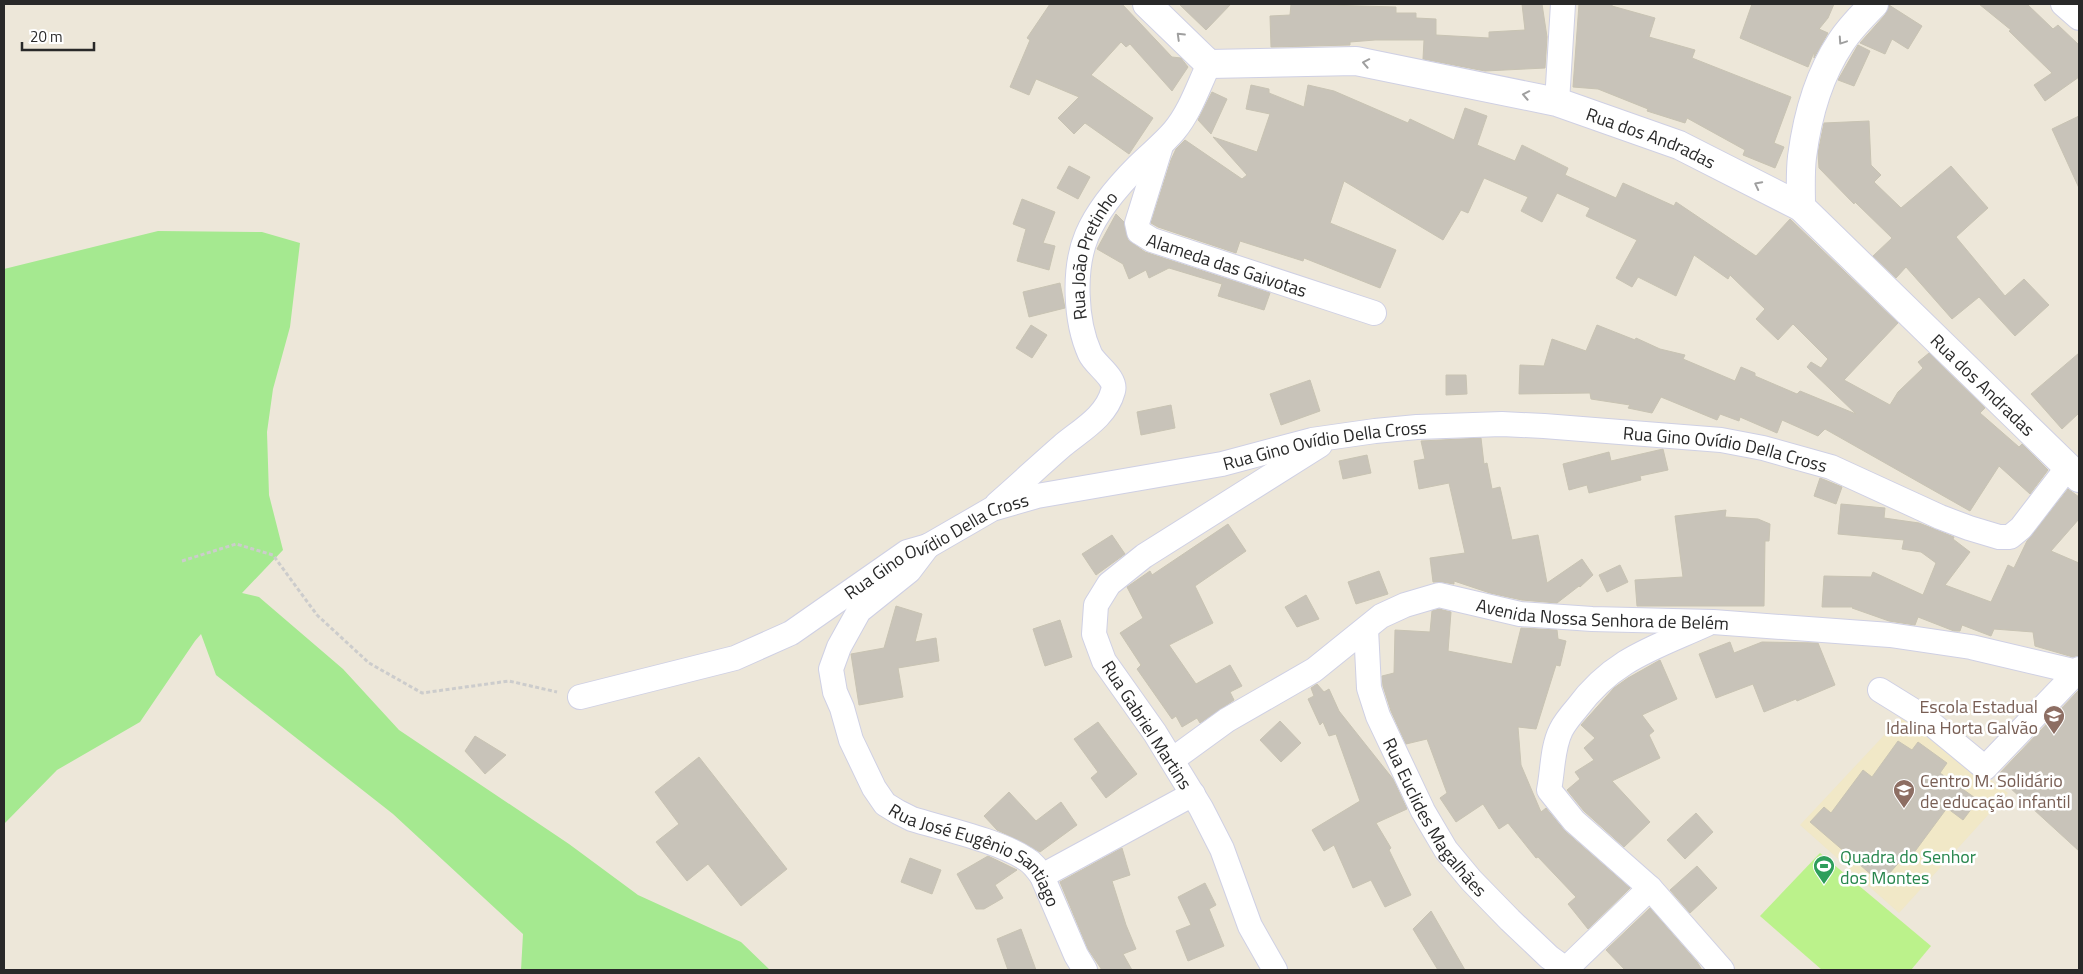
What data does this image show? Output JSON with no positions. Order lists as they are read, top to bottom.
{
  "streets": {
    "street": [
      "Rua dos Andradas",
      "Rua João Pretinho",
      "Alameda das Gaivotas",
      "Rua Gino Ovídio Della Cross",
      "Avenida Nossa Senhora de Belém",
      "Rua Gabriel Martins",
      "Rua Euclides Magalhães",
      "Rua José Eugênio Santiago"
    ]
  },
  "crossings": [
    ["Rua dos Andradas", "Rua João Pretinho"],
    ["Rua dos Andradas", "Rua Gino Ovídio Della Cross"],
    ["Rua João Pretinho", "Alameda das Gaivotas"],
    ["Rua João Pretinho", "Rua Gino Ovídio Della Cross"],
    ["Rua Gino Ovídio Della Cross", "Rua Gabriel Martins"],
    ["Rua Gino Ovídio Della Cross", "Rua José Eugênio Santiago"],
    ["Avenida Nossa Senhora de Belém", "Rua Gabriel Martins"],
    ["Avenida Nossa Senhora de Belém", "Rua Euclides Magalhães"]
  ],
  "one_way": ["Rua dos Andradas"],
  "places": {
    "school or university": ["Escola Estadual Idalina Horta Galvão", "Centro M. Solidário de educação infantil"],
    "sports": ["Quadra do Senhor dos Montes"]
  },
  "scale_bar": "20 m"
}
